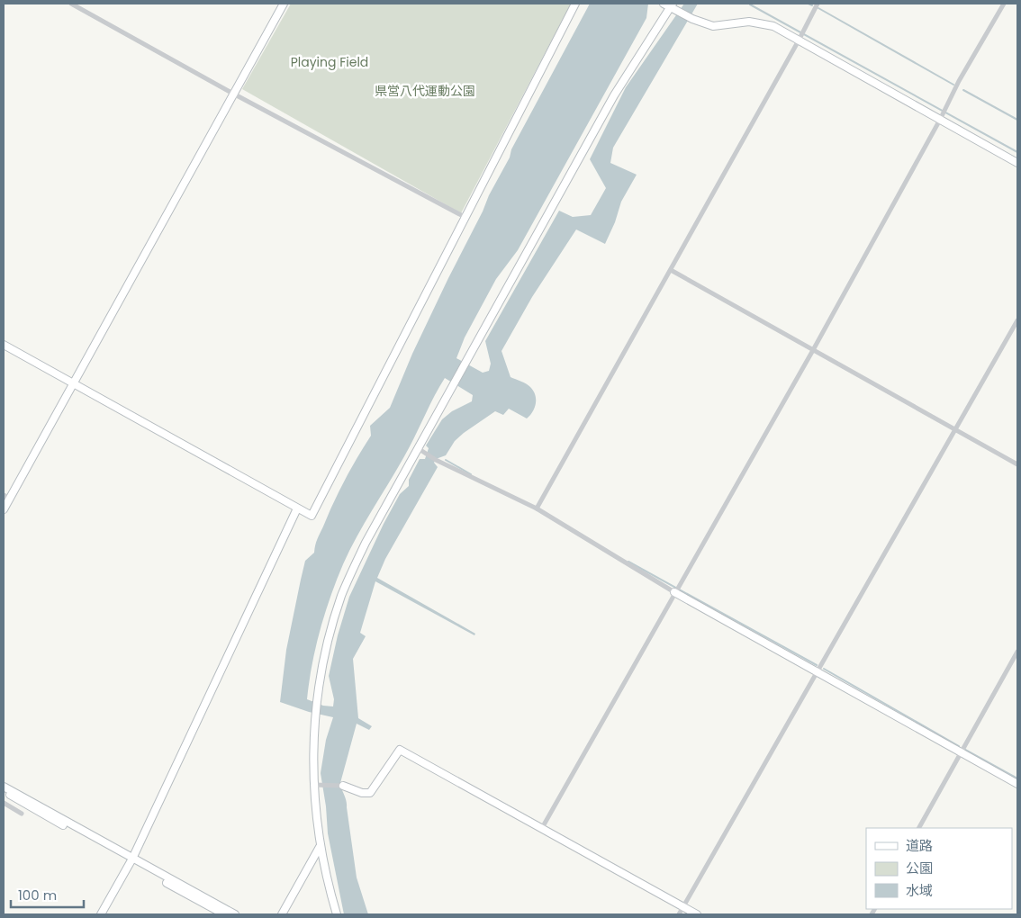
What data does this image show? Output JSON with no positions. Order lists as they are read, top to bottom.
{
  "parks": ["Playing Field", "県営八代運動公園"],
  "legend": ["道路", "公園", "水域"],
  "scale_bar": "100 m"
}
